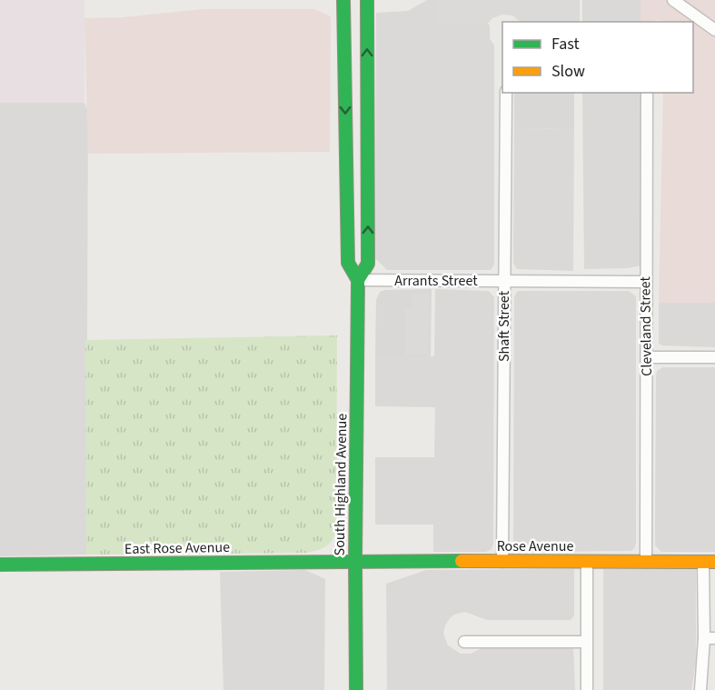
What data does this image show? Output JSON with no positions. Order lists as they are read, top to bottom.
{
  "streets": {
    "main road": ["South Highland Avenue", "Rose Avenue", "East Rose Avenue"],
    "street": ["Arrants Street", "Shaft Street", "Cleveland Street"]
  },
  "crossings": [
    ["Arrants Street", "Shaft Street"],
    ["Arrants Street", "Cleveland Street"],
    ["Arrants Street", "South Highland Avenue"],
    ["Shaft Street", "Rose Avenue"],
    ["Cleveland Street", "Rose Avenue"],
    ["South Highland Avenue", "Rose Avenue"],
    ["South Highland Avenue", "East Rose Avenue"],
    ["Rose Avenue", "East Rose Avenue"]
  ],
  "legend": ["Fast", "Slow"]
}
